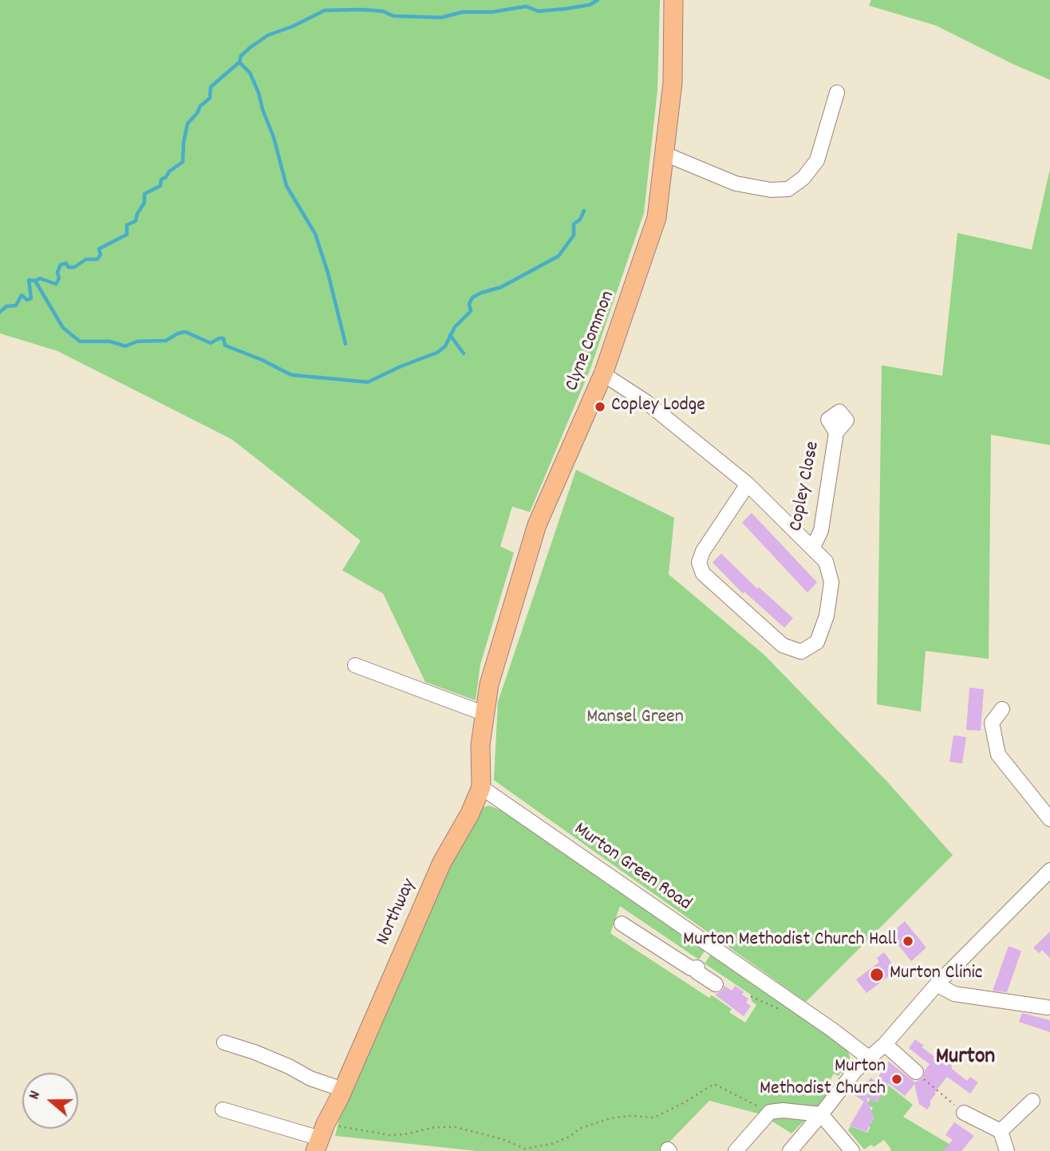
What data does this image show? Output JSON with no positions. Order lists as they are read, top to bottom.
{
  "streets": {
    "main road": ["Clyne Common", "Northway"],
    "street": ["Copley Close", "Murton Green Road"]
  },
  "crossings": [
    ["Clyne Common", "Northway"],
    ["Murton Green Road", "Northway"]
  ],
  "districts": ["Murton"],
  "parks": ["Mansel Green"],
  "places": [
    "Copley Lodge",
    "Murton Methodist Church Hall",
    "Murton Clinic",
    "Murton Methodist Church"
  ],
  "north": "left"
}
